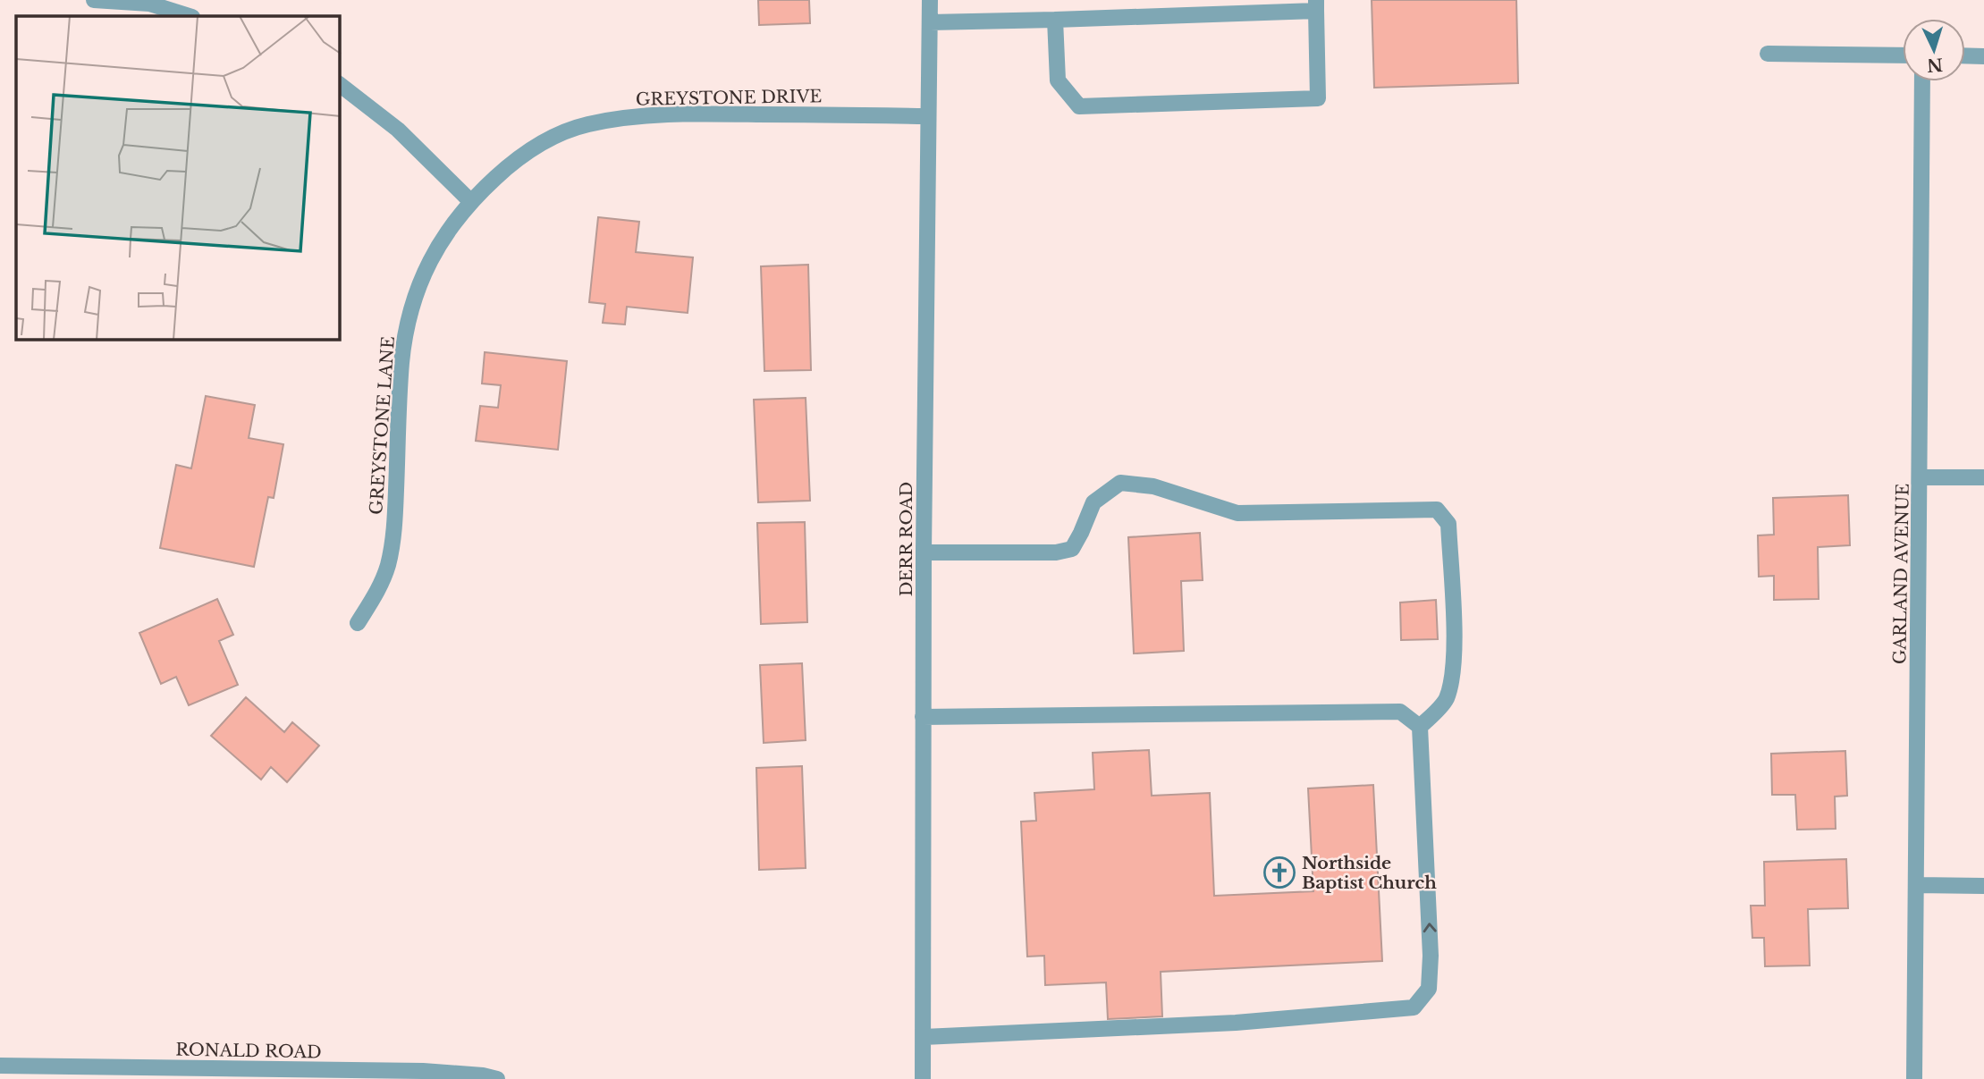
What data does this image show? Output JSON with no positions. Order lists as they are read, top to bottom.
{
  "streets": {
    "street": [
      "GREYSTONE DRIVE",
      "GREYSTONE LANE",
      "DERR ROAD",
      "GARLAND AVENUE",
      "RONALD ROAD"
    ]
  },
  "crossings": [
    ["GREYSTONE DRIVE", "GREYSTONE LANE"],
    ["GREYSTONE DRIVE", "DERR ROAD"]
  ],
  "places": {
    "church": ["Northside Baptist Church"]
  },
  "north": "bottom"
}
